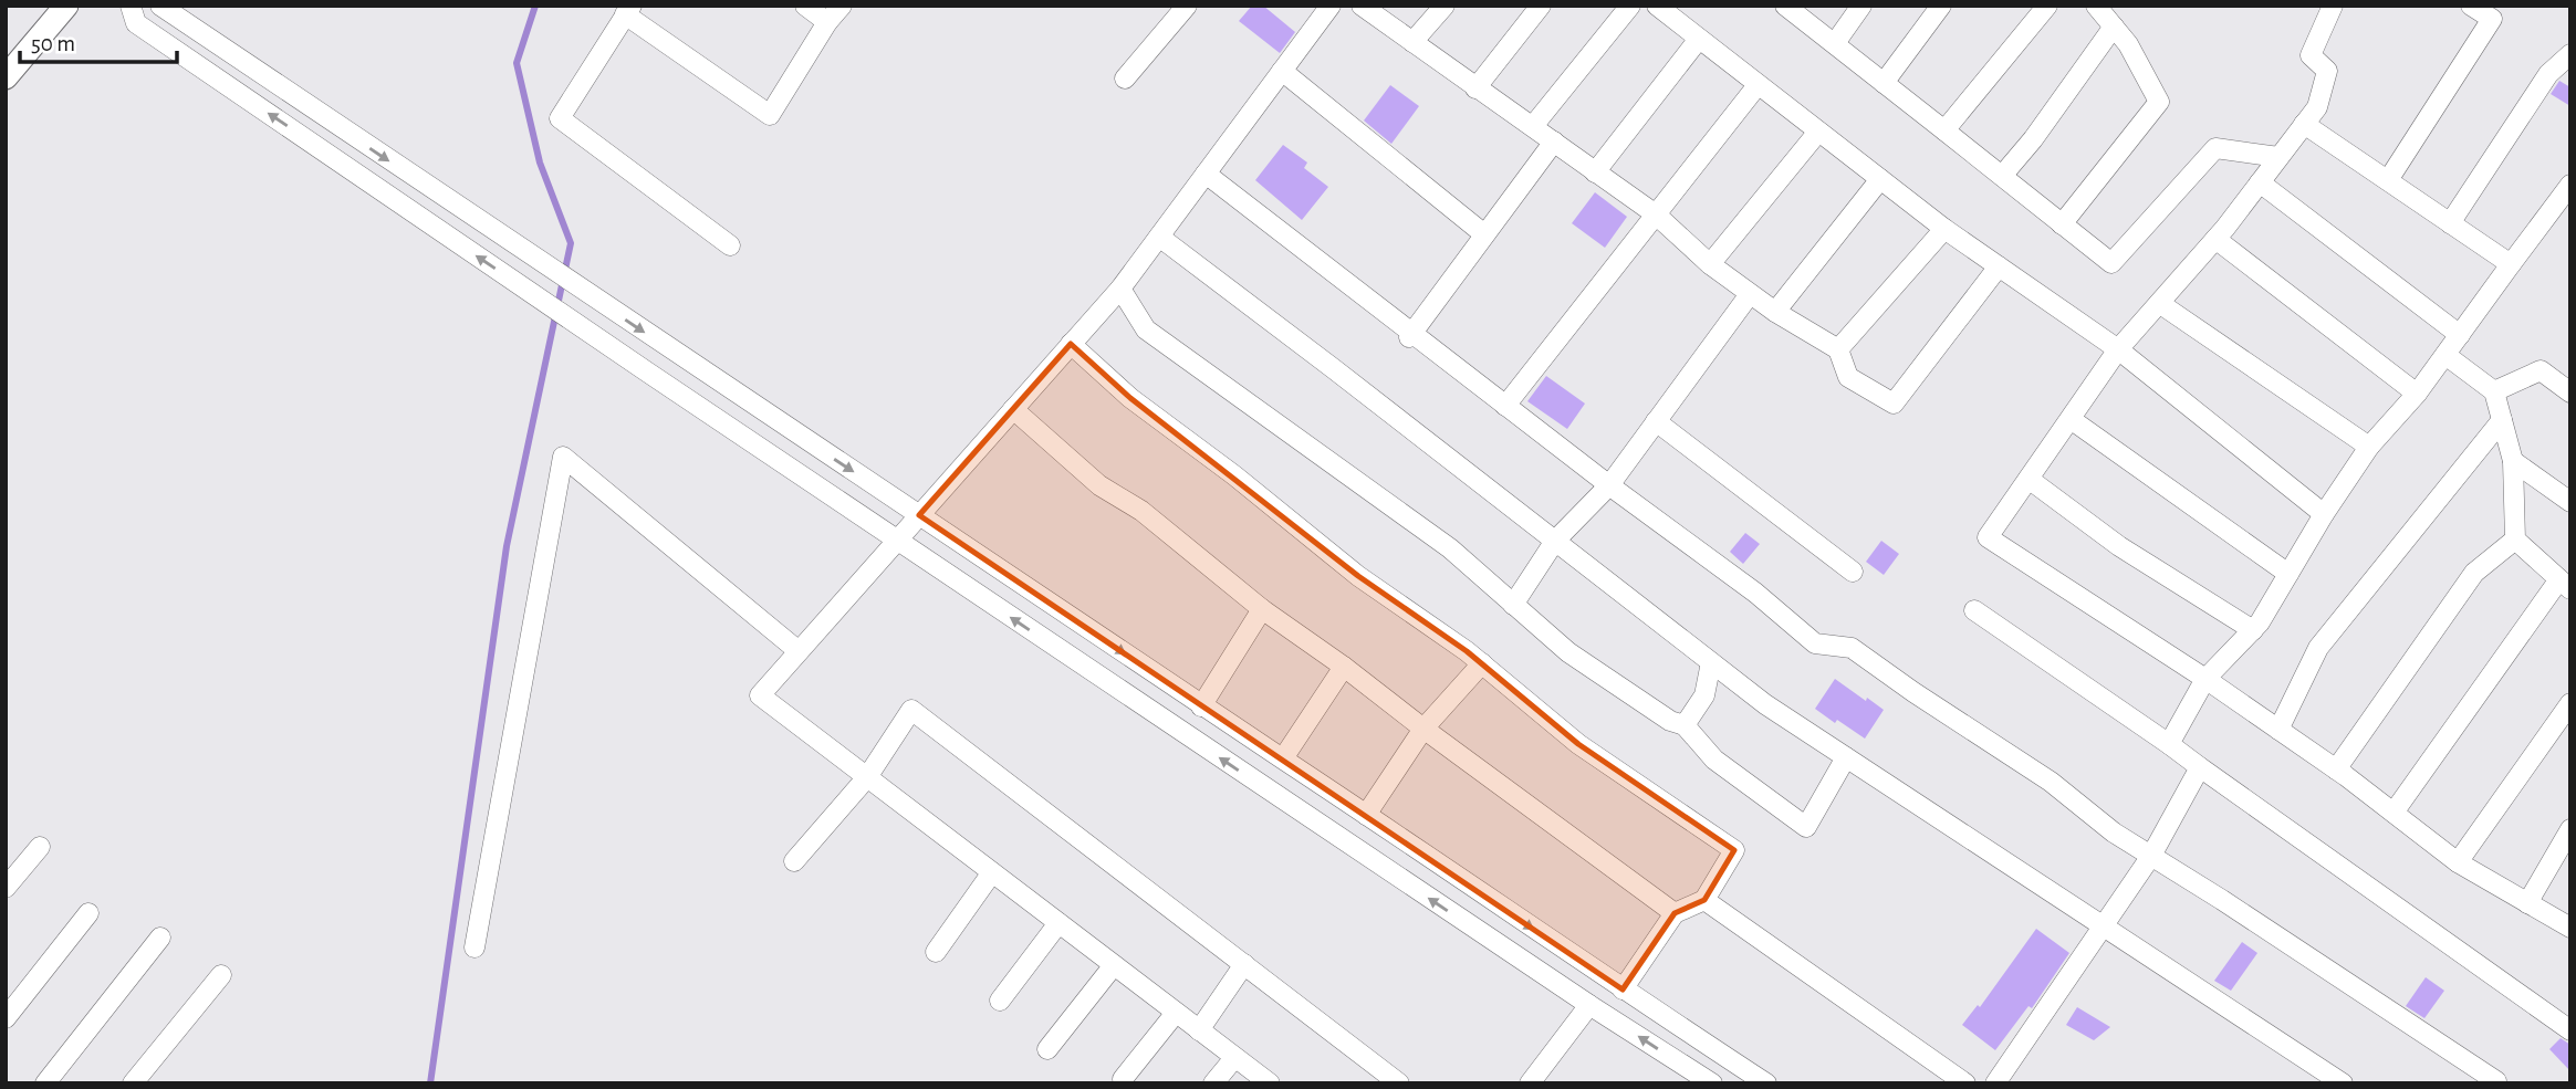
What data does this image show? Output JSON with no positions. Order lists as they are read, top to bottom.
{
  "scale_bar": "50 m"
}
